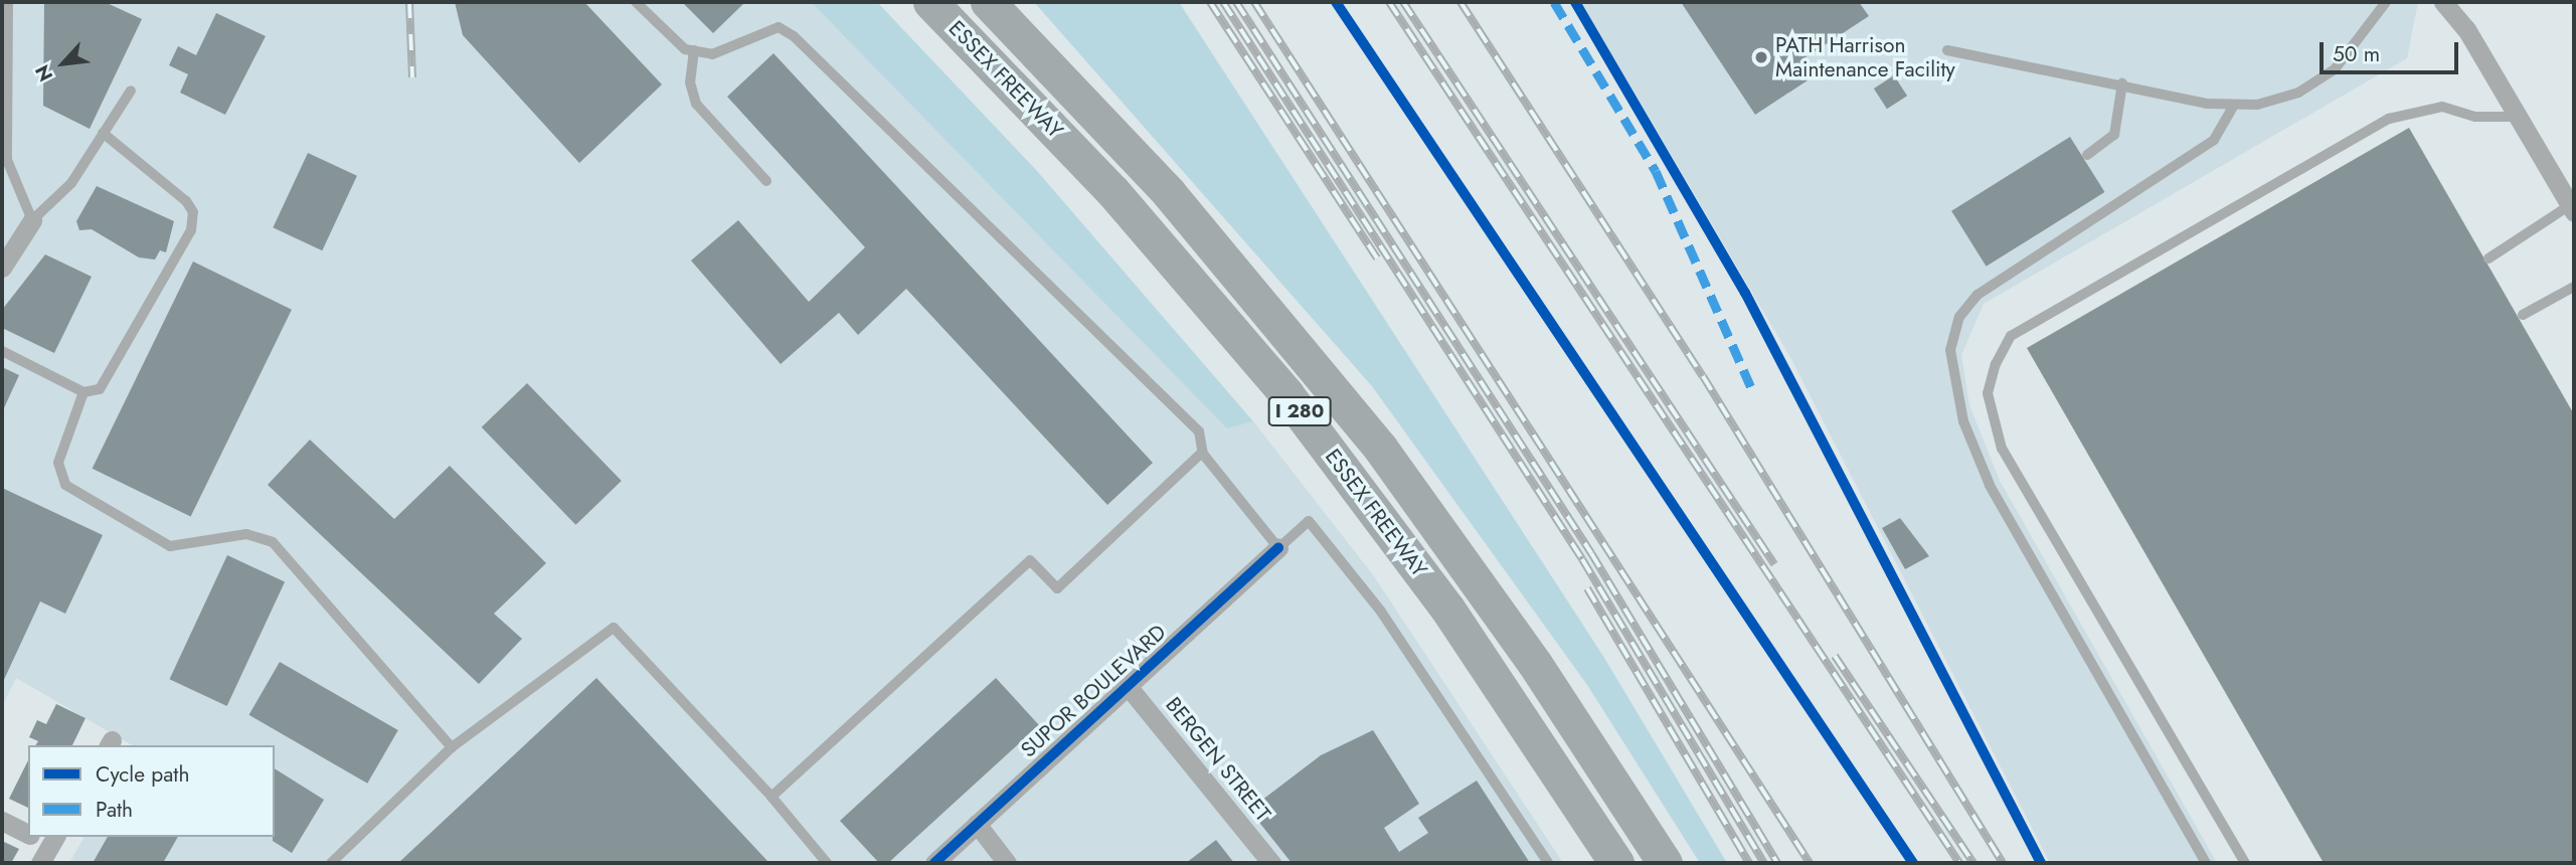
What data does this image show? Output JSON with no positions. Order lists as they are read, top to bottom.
{
  "streets": {
    "highway": ["ESSEX FREEWAY", "I 280"],
    "street": ["SUPOR BOULEVARD", "BERGEN STREET"]
  },
  "crossings": [
    ["SUPOR BOULEVARD", "BERGEN STREET"]
  ],
  "places": ["PATH Harrison Maintenance Facility"],
  "legend": ["Cycle path", "Path"],
  "scale_bar": "50 m",
  "north": "bottom left"
}
